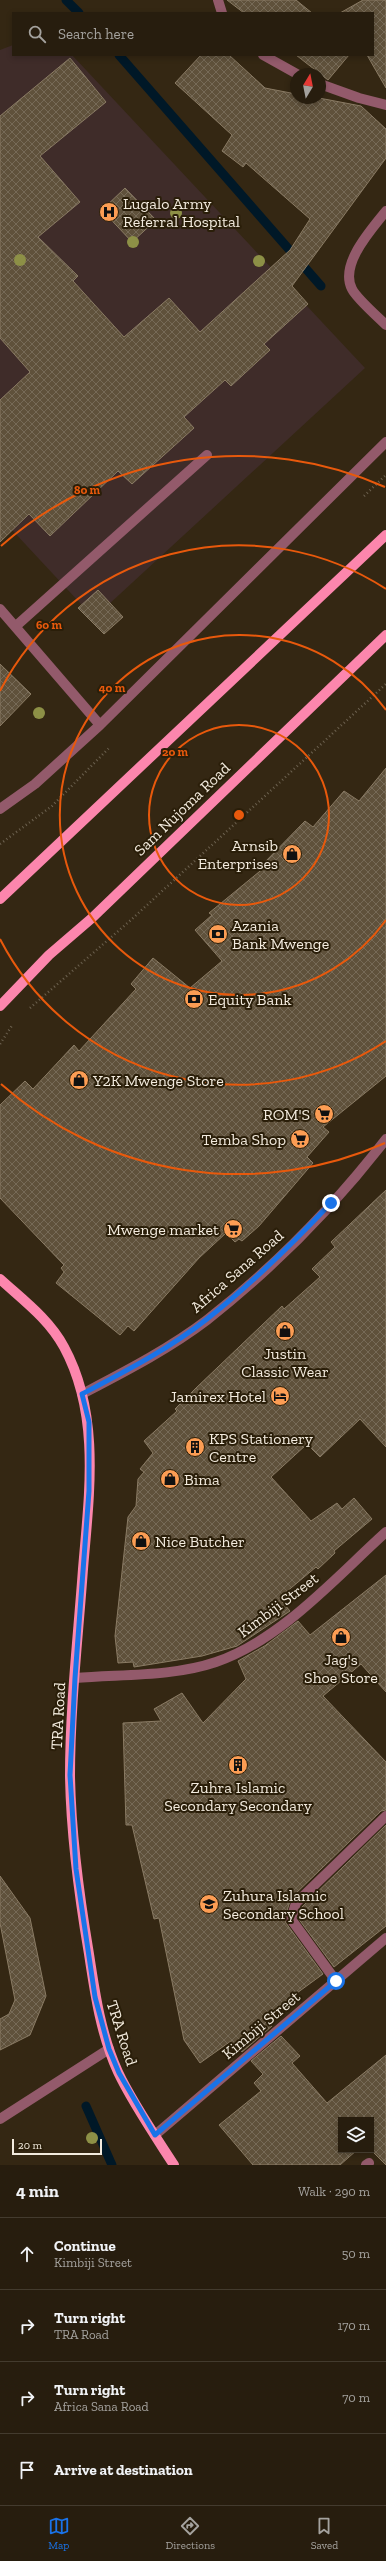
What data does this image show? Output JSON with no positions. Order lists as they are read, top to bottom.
{
  "streets": {
    "main road": ["Sam Nujoma Road", "TRA Road"],
    "street": ["Africa Sana Road", "Kimbiji Street"]
  },
  "crossings": [
    ["Africa Sana Road", "TRA Road"],
    ["Kimbiji Street", "TRA Road"]
  ],
  "places": {
    "hospital": ["Lugalo Army Referral Hospital"],
    "shop": [
      "Arnsib Enterprises",
      "Y2K Mwenge Store",
      "Justin Classic Wear",
      "Bima",
      "Nice Butcher",
      "Jag's Shoe Store"
    ],
    "bank": ["Azania Bank Mwenge", "Equity Bank"],
    "supermarket": ["ROM'S", "Temba Shop", "Mwenge market"],
    "hotel": ["Jamirex Hotel"],
    "building": ["KPS Stationery Centre", "Zuhra Islamic Secondary Secondary"],
    "school or university": ["Zuhura Islamic Secondary School"]
  },
  "scale_bar": "20 m",
  "north": "top",
  "page": {
    "search": "Search here",
    "scale": "20 m",
    "heading": ["4 min", "Walk · 290 m"],
    "list": [
      ["Continue", "Kimbiji Street", "50 m"],
      ["Turn right", "TRA Road", "170 m"],
      ["Turn right", "Africa Sana Road", "70 m"],
      "Arrive at destination"
    ],
    "nav": ["Map", "Directions", "Saved"]
  },
  "rings": [
    "80 m",
    "60 m",
    "40 m",
    "20 m"
  ]
}
